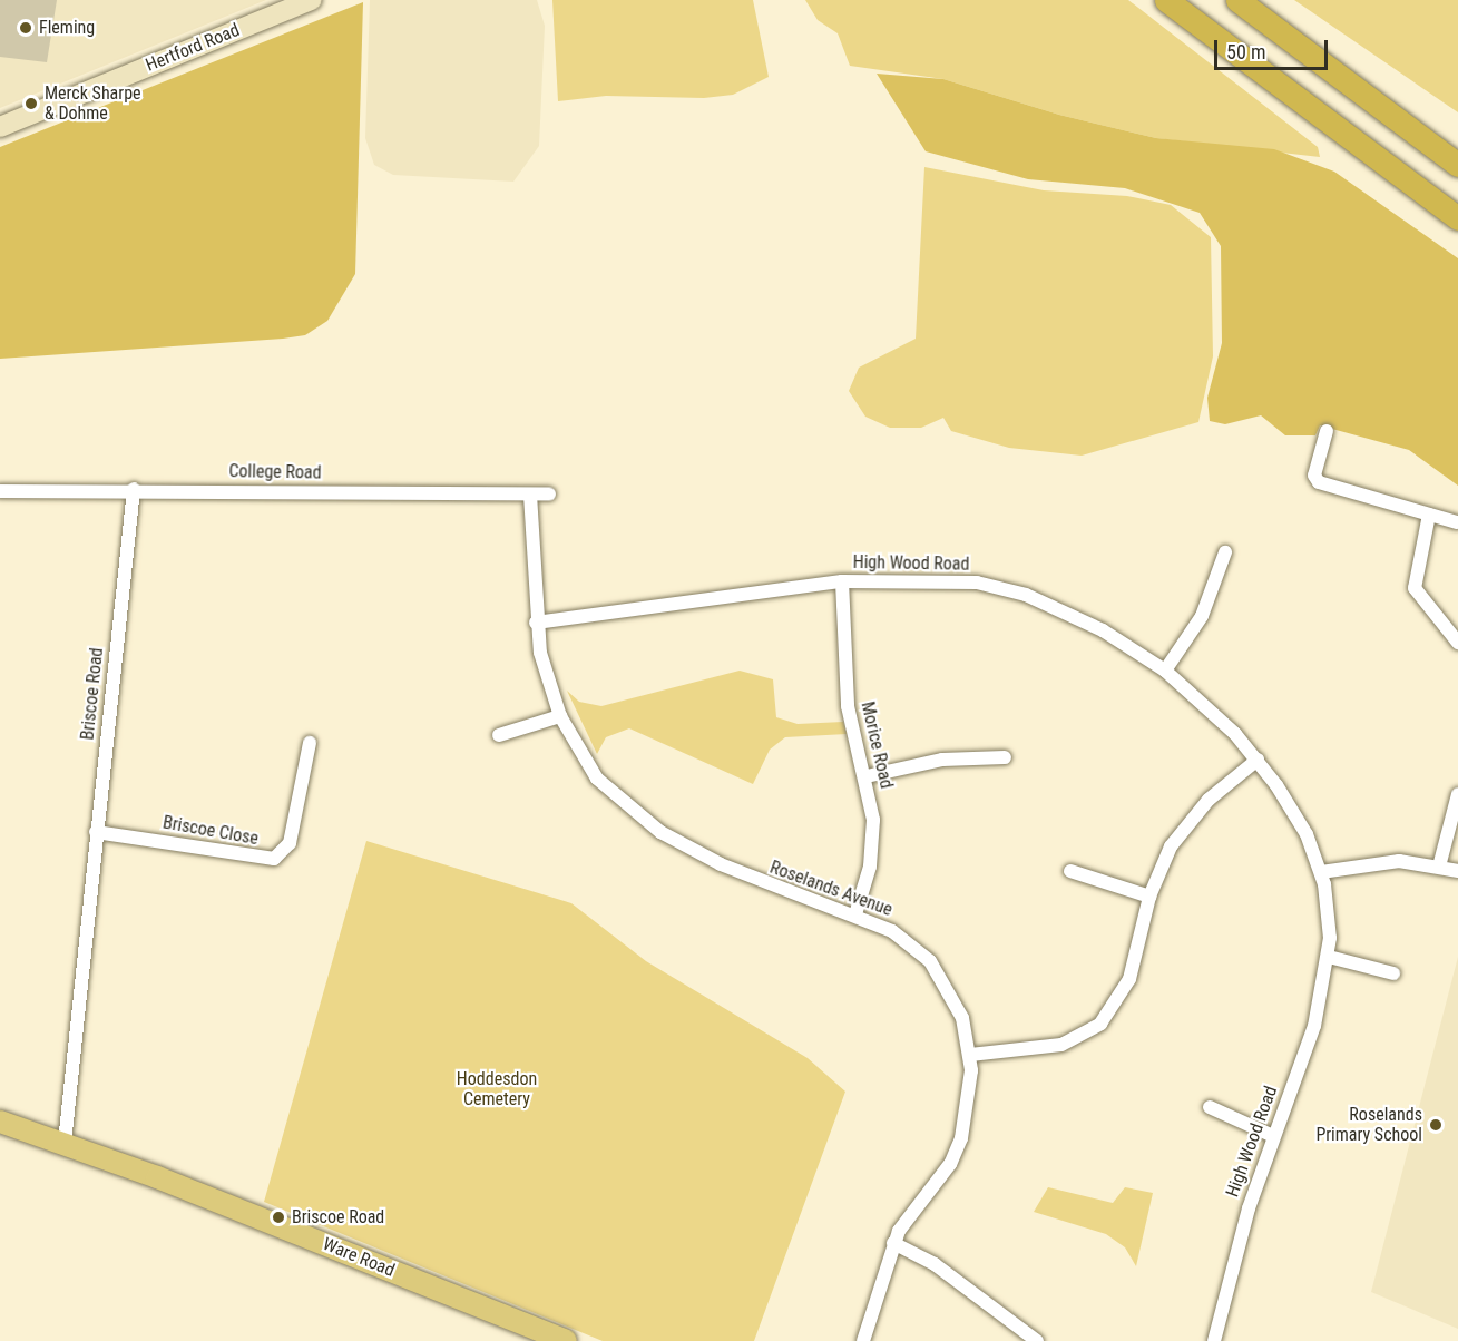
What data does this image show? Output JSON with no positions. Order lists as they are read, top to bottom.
{
  "streets": {
    "main road": ["Hertford Road", "Ware Road"],
    "street": [
      "College Road",
      "High Wood Road",
      "Briscoe Road",
      "Morice Road",
      "Briscoe Close",
      "Roselands Avenue"
    ]
  },
  "crossings": [
    ["College Road", "Briscoe Road"],
    ["College Road", "Roselands Avenue"],
    ["High Wood Road", "Morice Road"],
    ["High Wood Road", "Roselands Avenue"],
    ["Briscoe Road", "Briscoe Close"],
    ["Briscoe Road", "Ware Road"],
    ["Morice Road", "Roselands Avenue"]
  ],
  "parks": ["Hoddesdon Cemetery"],
  "places": [
    "Fleming",
    "Merck Sharpe & Dohme",
    "Roselands Primary School",
    "Briscoe Road"
  ],
  "scale_bar": "50 m"
}
